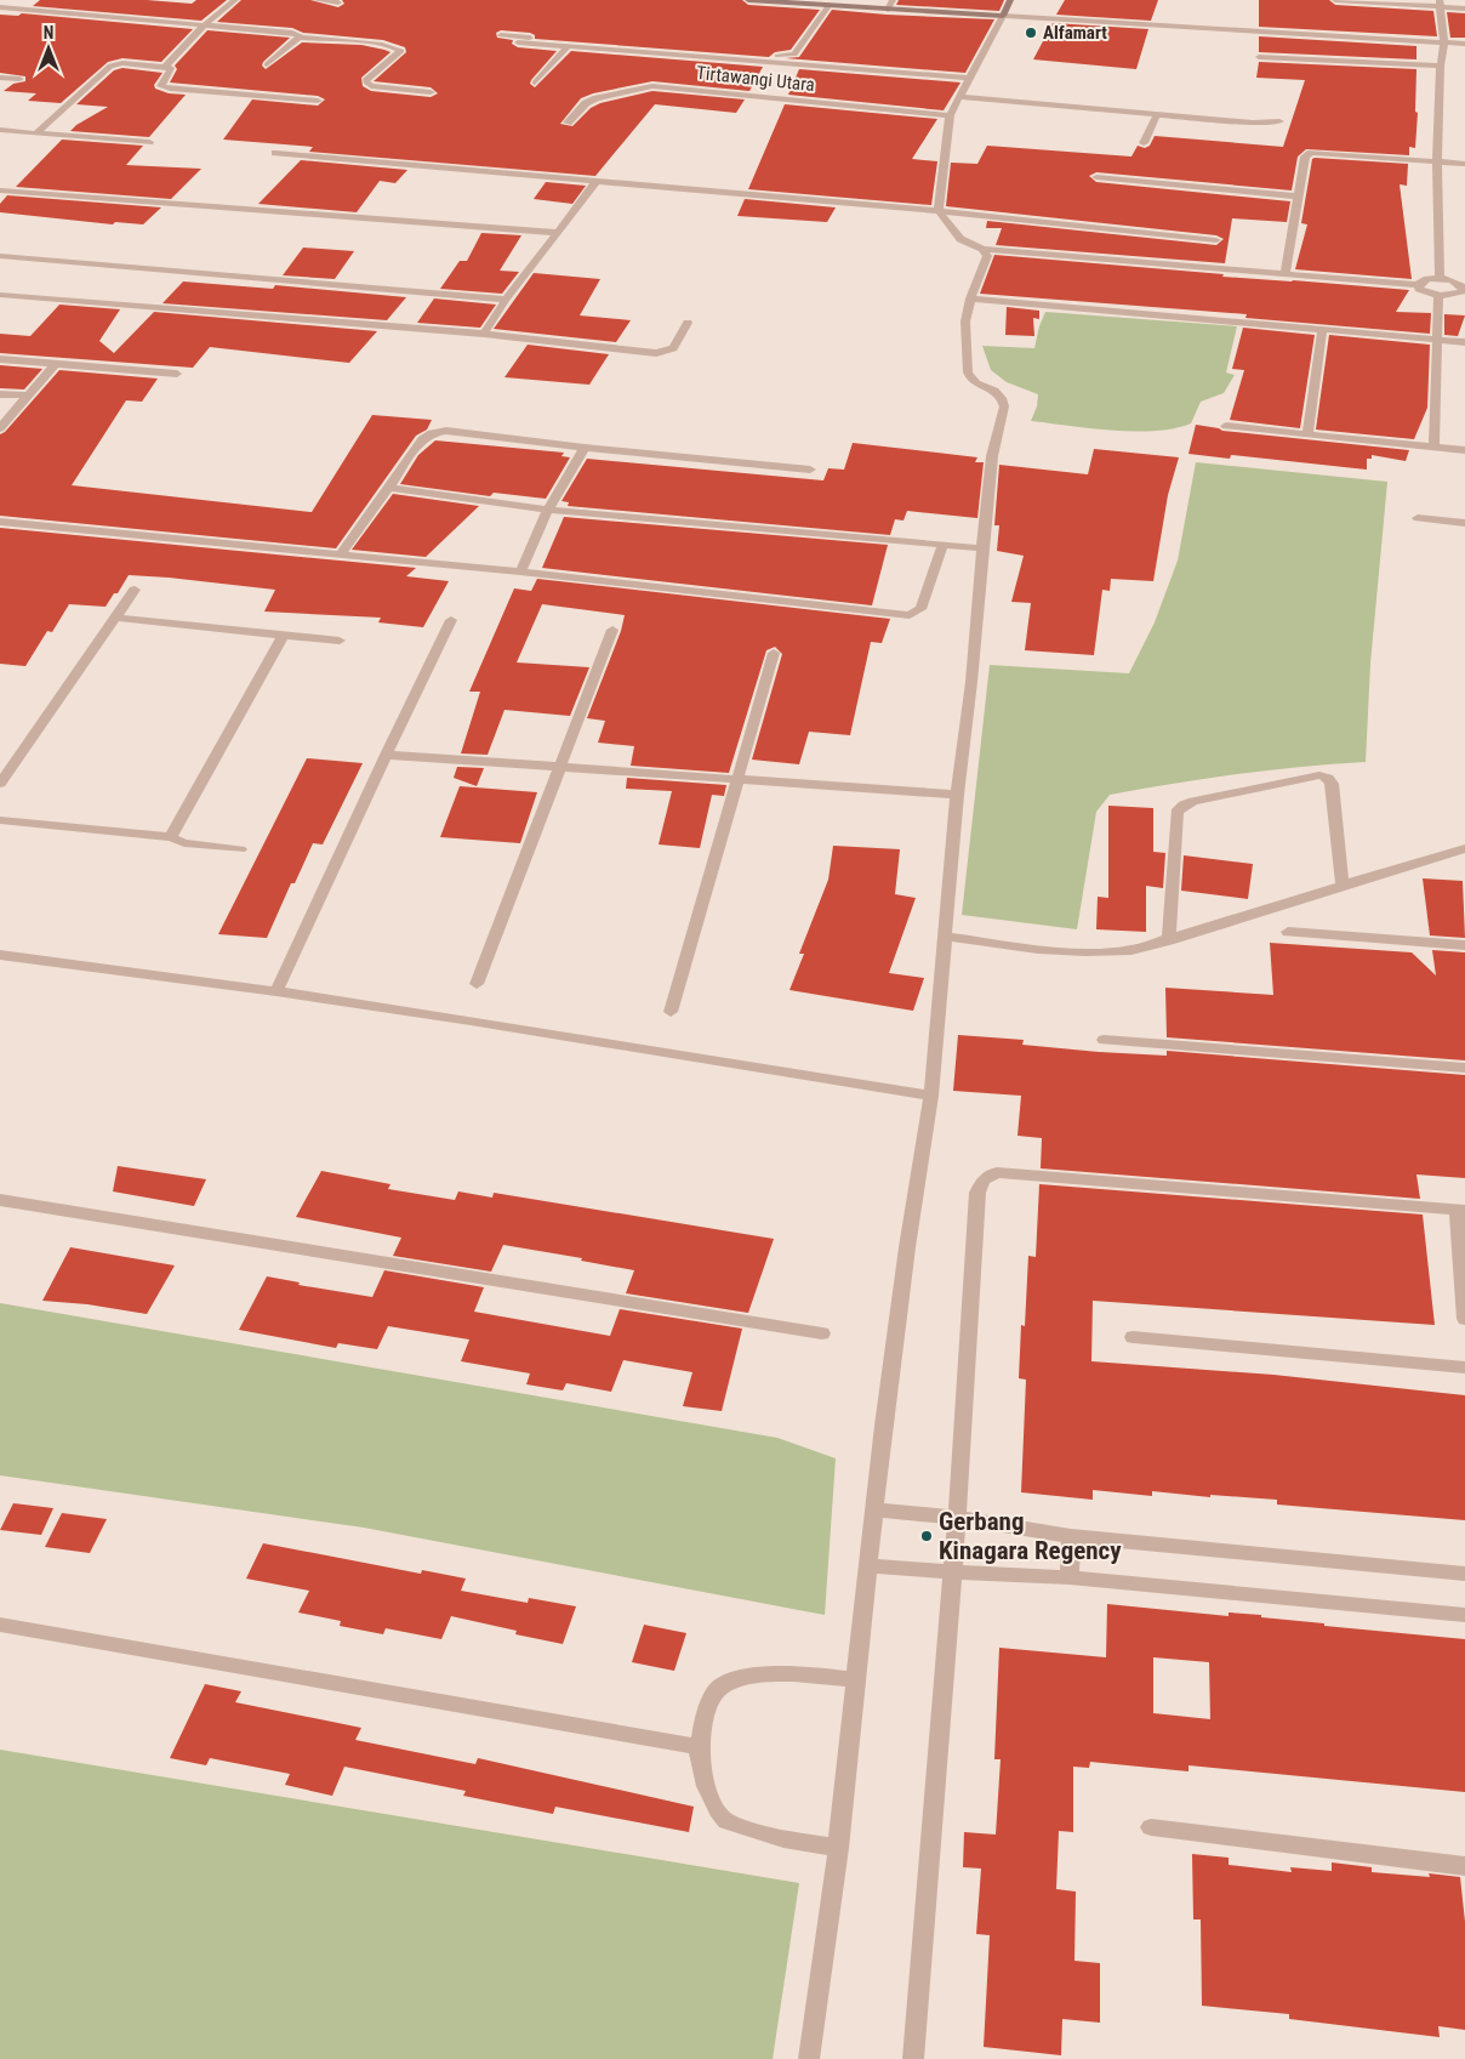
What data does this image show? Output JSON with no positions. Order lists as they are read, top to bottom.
{
  "streets": {
    "street": ["Tirtawangi Utara"]
  },
  "places": ["Alfamart", "Gerbang Kinagara Regency"],
  "north": "top"
}
